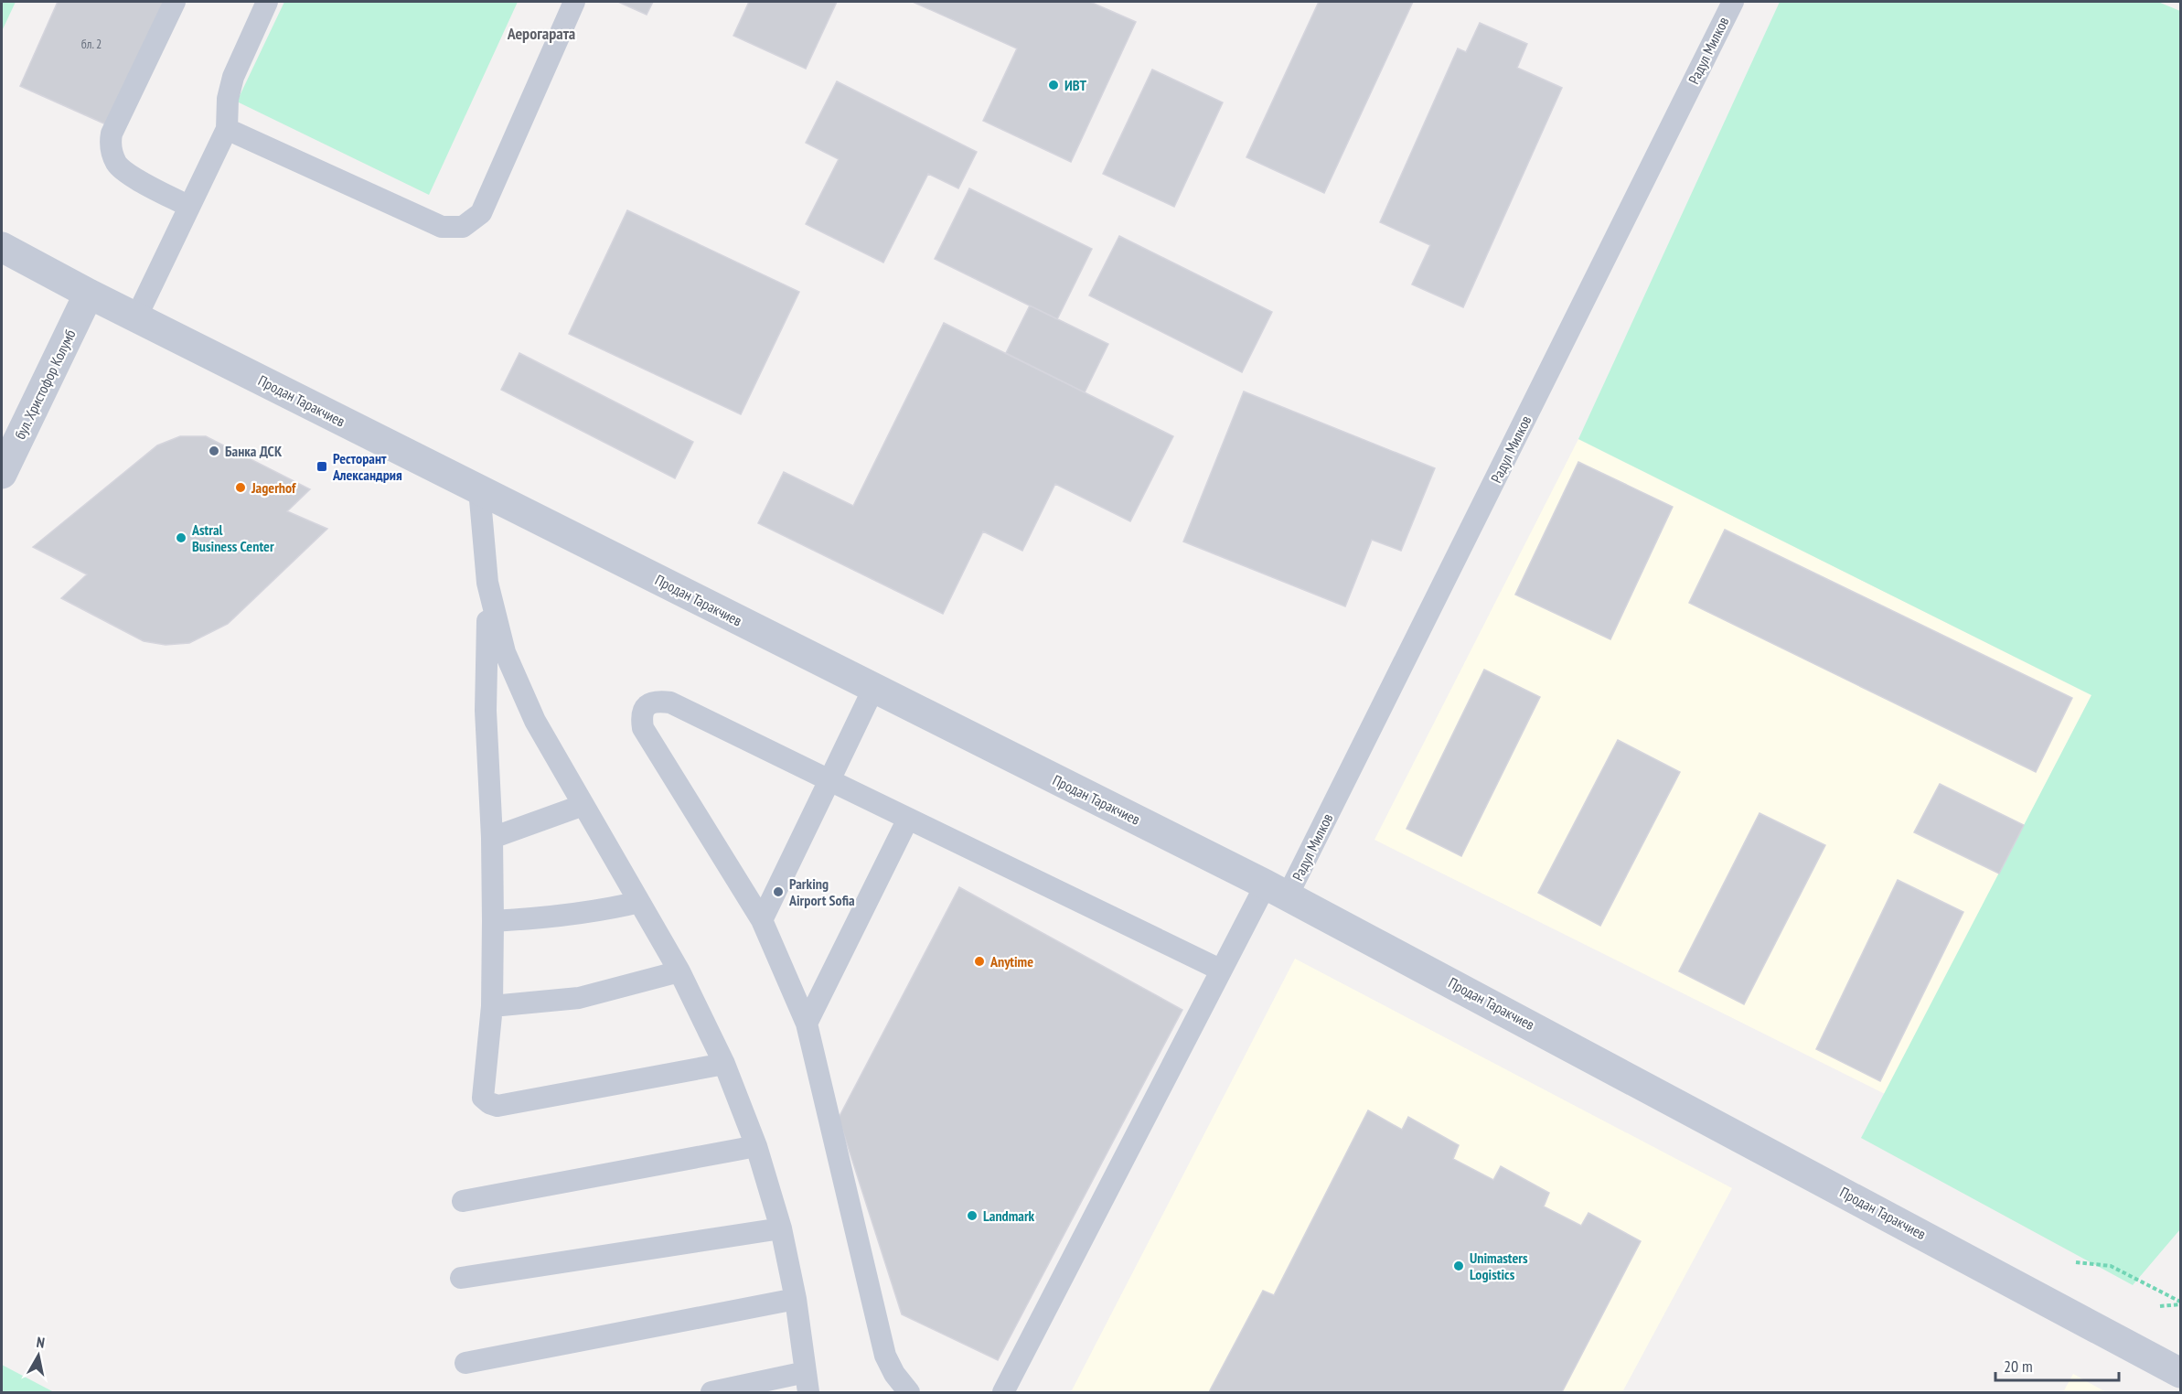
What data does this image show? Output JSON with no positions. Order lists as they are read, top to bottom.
{
  "streets": {
    "street": ["бул. Христофор Колумб", "Продан Таракчиев"],
    "lane": ["Радул Милков"]
  },
  "crossings": [
    ["Радул Милков", "Продан Таракчиев"],
    ["бул. Христофор Колумб", "Продан Таракчиев"]
  ],
  "districts": ["Аерогарата"],
  "places": {
    "other": [
      "ИВТ",
      "Банка ДСК",
      "Jagerhof",
      "Astral Business Center",
      "Parking Airport Sofia",
      "Anytime",
      "Landmark",
      "Unimasters Logistics"
    ],
    "transit": ["Ресторант Александрия"]
  },
  "house_numbers": ["бл. 2"],
  "scale_bar": "20 m",
  "north": "top"
}
